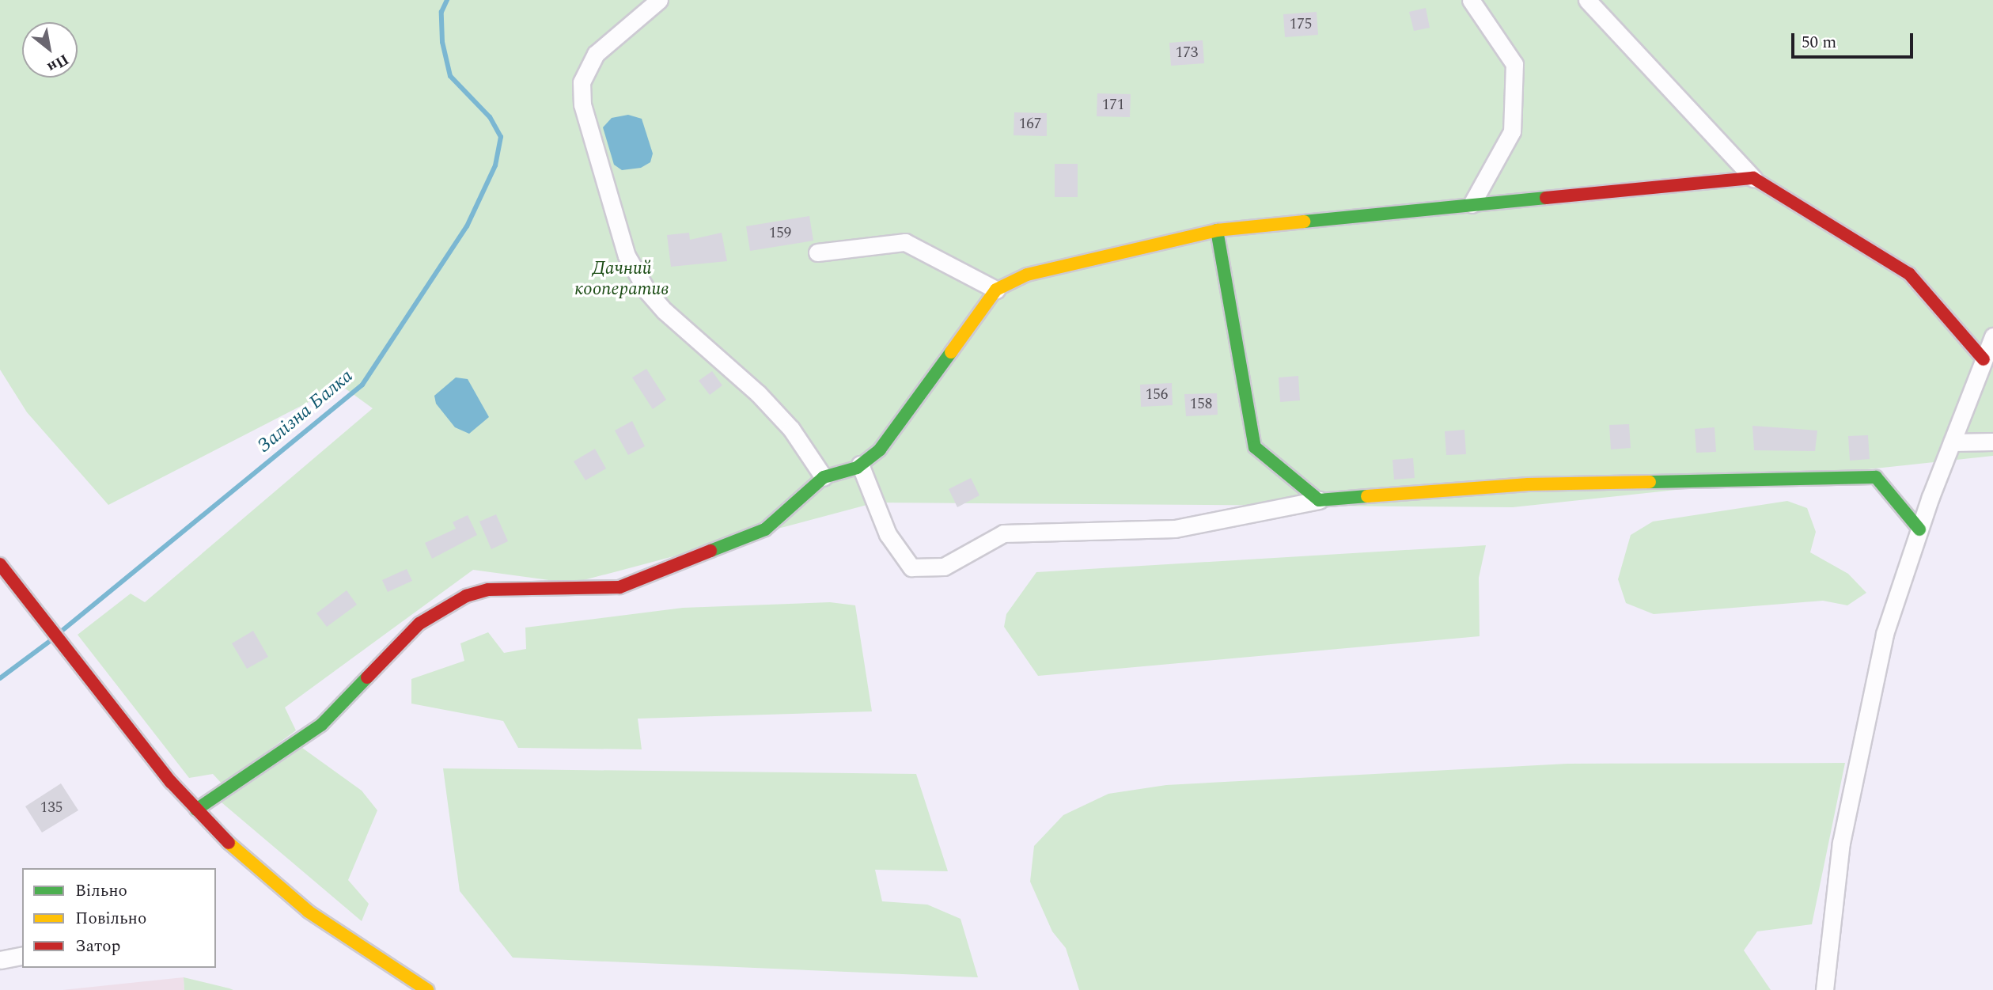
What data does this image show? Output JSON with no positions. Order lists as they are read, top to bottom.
{
  "water": ["Залізна Балка"],
  "parks": ["Дачний кооператив"],
  "house_numbers": [
    "175",
    "173",
    "171",
    "167",
    "159",
    "156",
    "158",
    "135"
  ],
  "legend": ["Вільно", "Повільно", "Затор"],
  "scale_bar": "50 m",
  "north": "bottom right"
}
